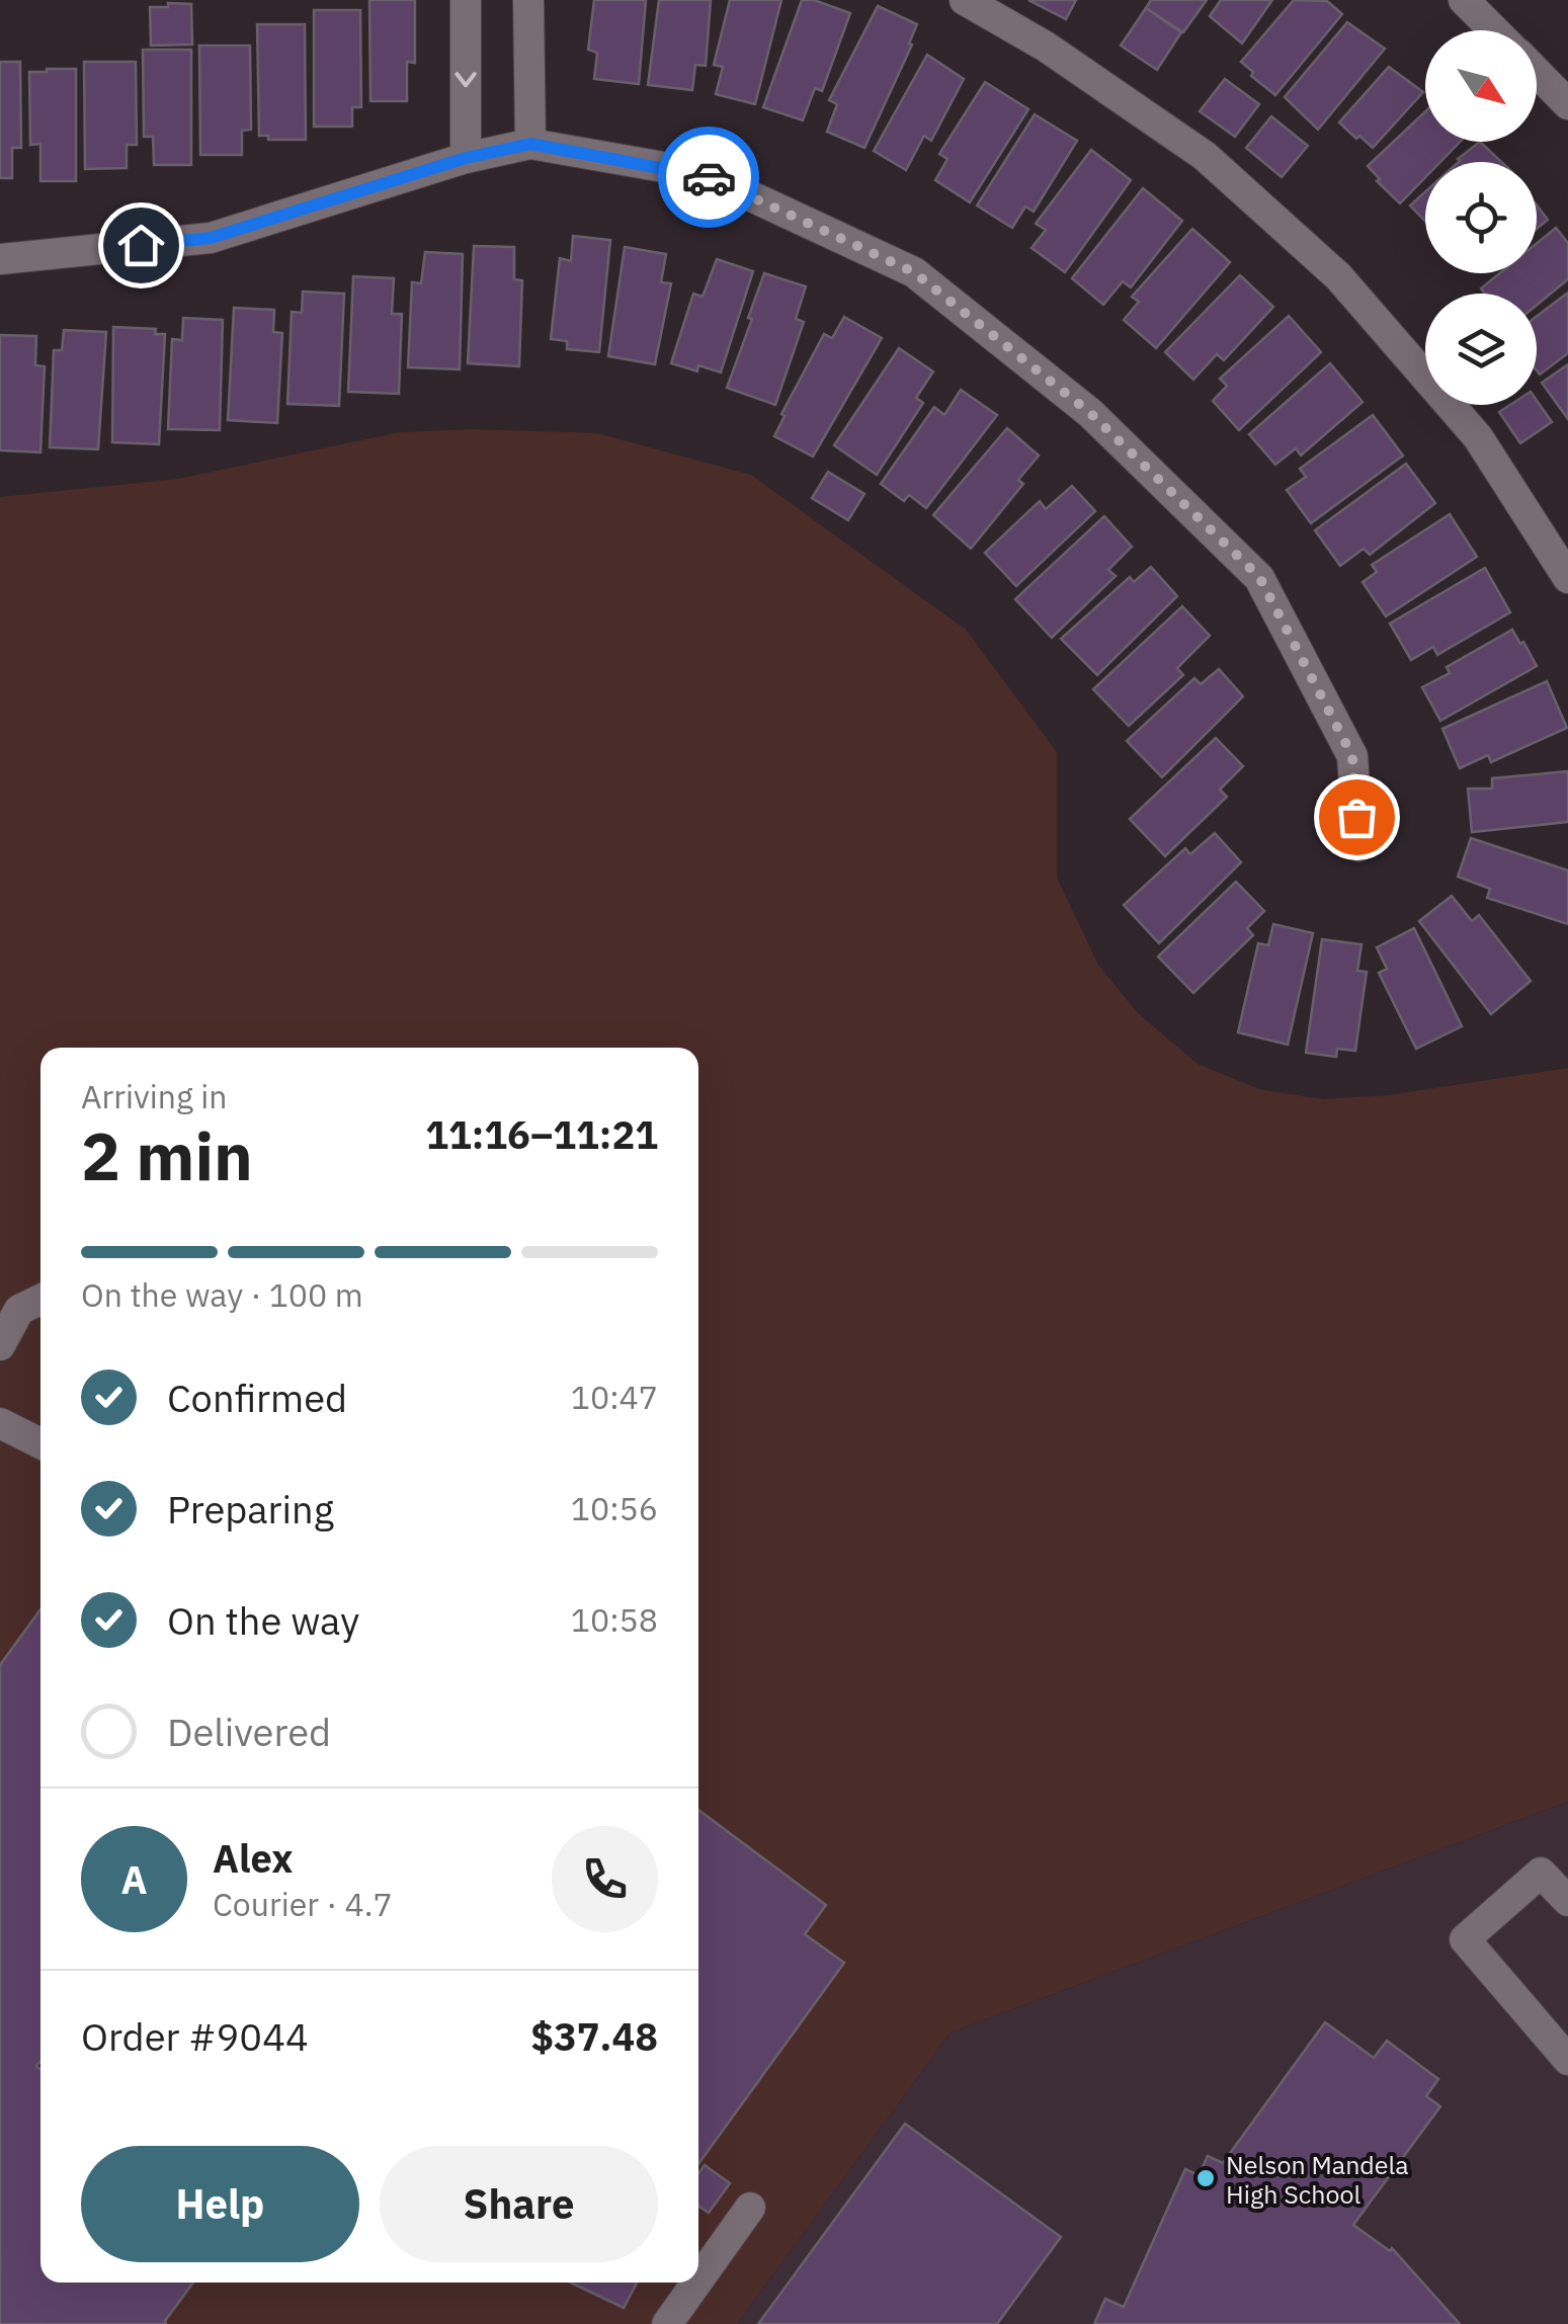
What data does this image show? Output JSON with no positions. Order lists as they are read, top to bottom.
{
  "places": ["Nelson Mandela High School"],
  "north": "bottom right",
  "page": {
    "heading": ["2 min", "Arriving in", "11:16–11:21"],
    "panel": [
      "Alex",
      "Courier · 4.7",
      "Order #9044",
      "$37.48"
    ],
    "bar": "On the way · 100 m",
    "list": [
      ["Confirmed", "10:47"],
      ["Preparing", "10:56"],
      ["On the way", "10:58"],
      "Delivered"
    ],
    "round": "A",
    "buttons": ["Help", "Share"]
  }
}
